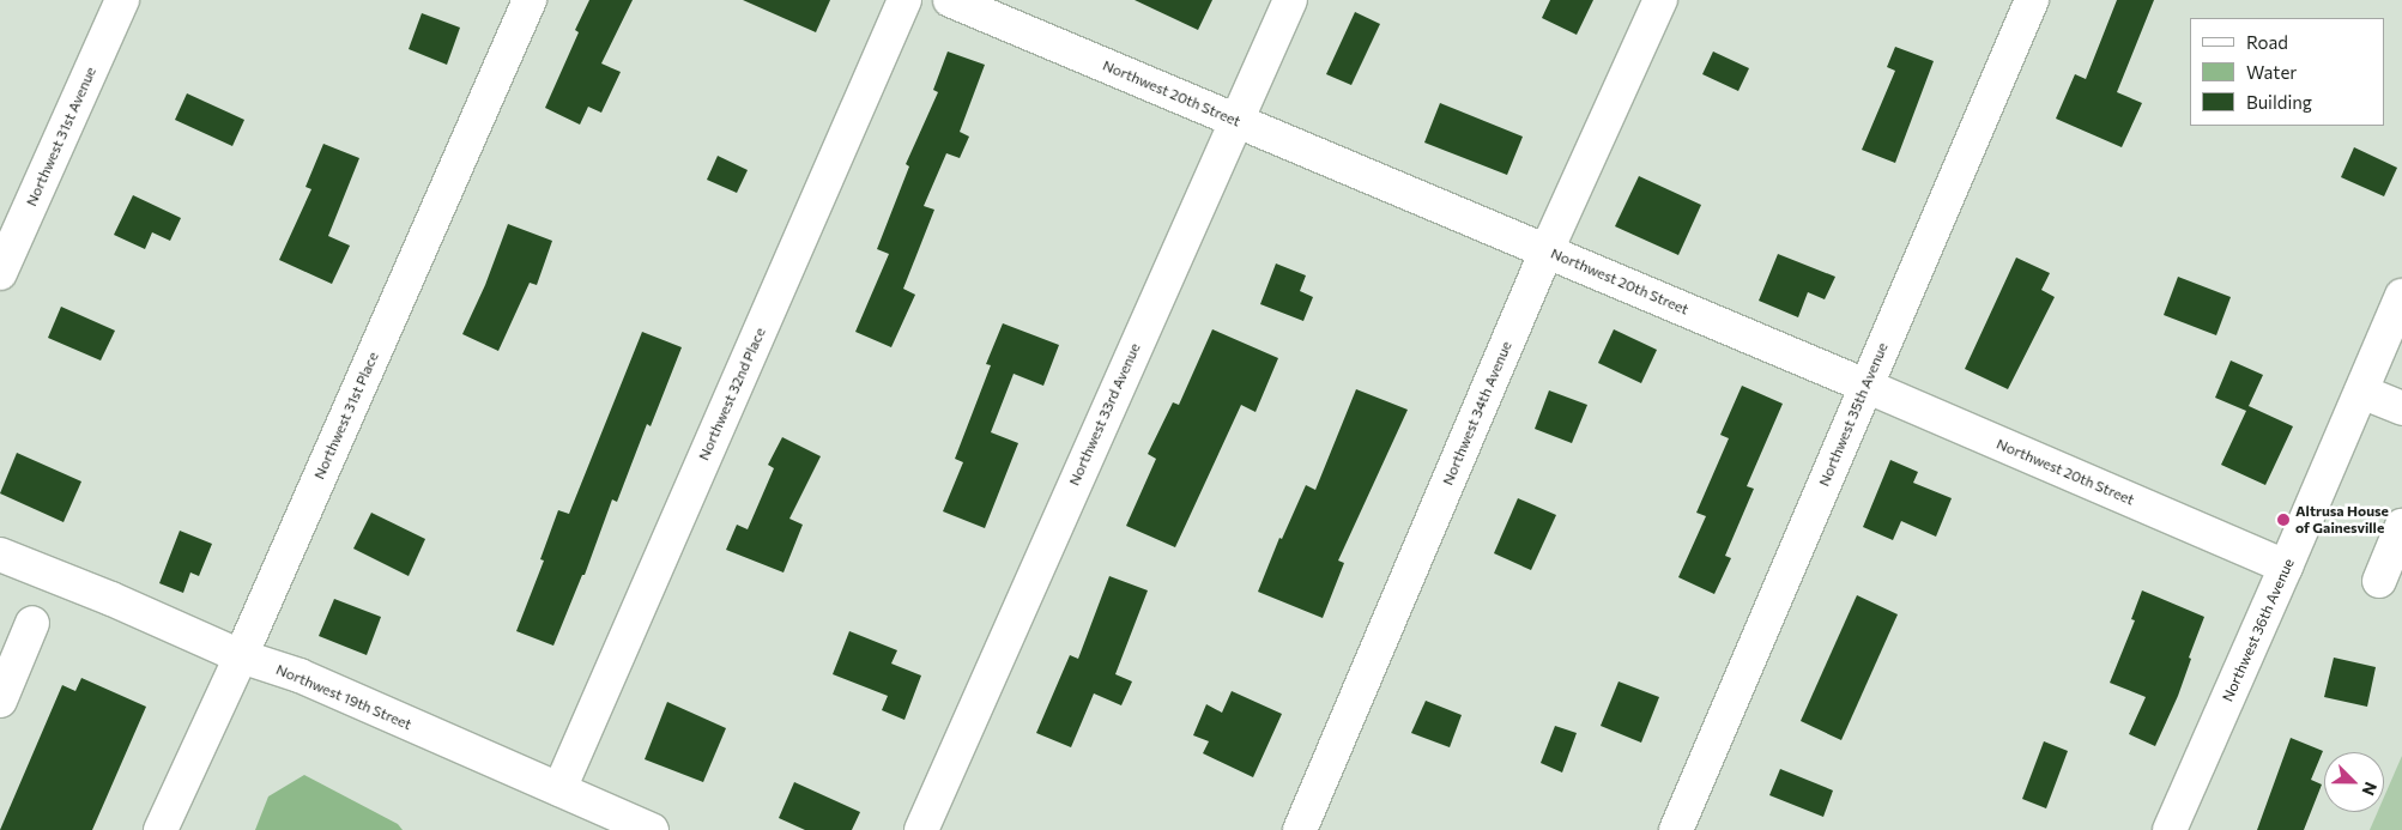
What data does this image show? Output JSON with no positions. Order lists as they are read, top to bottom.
{
  "streets": {
    "street": [
      "Northwest 20th Street",
      "Northwest 31st Avenue",
      "Northwest 32nd Place",
      "Northwest 34th Avenue",
      "Northwest 33rd Avenue",
      "Northwest 35th Avenue",
      "Northwest 31st Place",
      "Northwest 36th Avenue",
      "Northwest 19th Street"
    ]
  },
  "crossings": [
    ["Northwest 20th Street", "Northwest 34th Avenue"],
    ["Northwest 20th Street", "Northwest 33rd Avenue"],
    ["Northwest 20th Street", "Northwest 35th Avenue"],
    ["Northwest 20th Street", "Northwest 36th Avenue"],
    ["Northwest 32nd Place", "Northwest 19th Street"],
    ["Northwest 31st Place", "Northwest 19th Street"]
  ],
  "places": ["Altrusa House of Gainesville"],
  "legend": ["Road", "Water", "Building"],
  "north": "bottom right"
}
